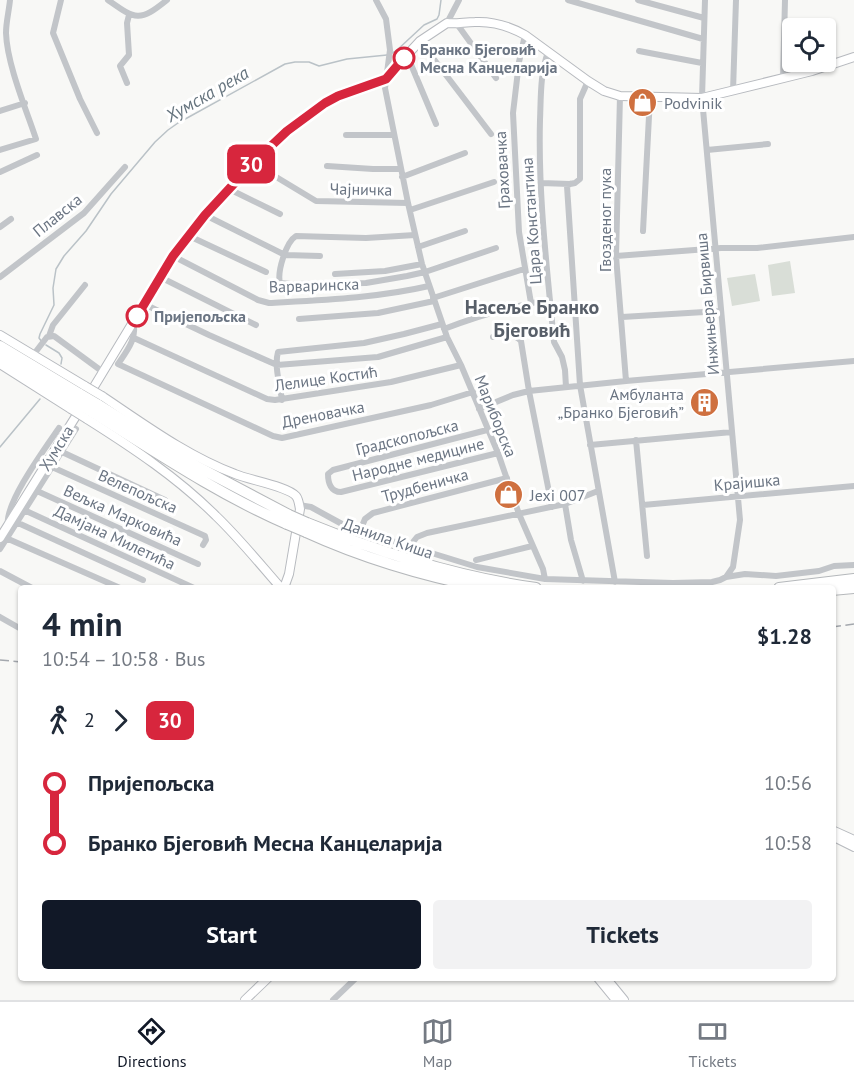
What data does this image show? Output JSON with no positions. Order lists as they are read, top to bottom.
{
  "streets": {
    "street": [
      "Граховачка",
      "Чајничка",
      "Плавска",
      "Гвозденог пука",
      "Цара Константина",
      "Варваринска",
      "Инжињера Бирвиша",
      "Лелице Костић",
      "Дреновачка",
      "Мариборска",
      "Градскопољска",
      "Хумска",
      "Народне медицине",
      "Крајишка",
      "Трудбеничка",
      "Велепољска",
      "Вељка Марковића",
      "Дамјана Милетића",
      "Данила Киша"
    ]
  },
  "crossings": [
    ["Чајничка", "Мариборска"],
    ["Чајничка", "Хумска"],
    ["Варваринска", "Мариборска"],
    ["Варваринска", "Хумска"],
    ["Инжињера Бирвиша", "Крајишка"],
    ["Инжињера Бирвиша", "Данила Киша"],
    ["Лелице Костић", "Дреновачка"],
    ["Лелице Костић", "Мариборска"],
    ["Дреновачка", "Мариборска"],
    ["Мариборска", "Градскопољска"],
    ["Мариборска", "Хумска"],
    ["Мариборска", "Народне медицине"],
    ["Мариборска", "Трудбеничка"],
    ["Мариборска", "Данила Киша"],
    ["Градскопољска", "Народне медицине"],
    ["Хумска", "Велепољска"],
    ["Хумска", "Вељка Марковића"],
    ["Хумска", "Дамјана Милетића"],
    ["Трудбеничка", "Данила Киша"]
  ],
  "districts": ["Насеље Бранко Бјеговић"],
  "water": ["Хумска река"],
  "places": {
    "other": ["Бранко Бјеговић Месна Канцеларија", "Пријепољска"],
    "shop": ["Podvinik", "Jexi 007"],
    "building": ["Амбуланта „Бранко Бјеговић”"]
  },
  "lines": ["bus line 30"],
  "page": {
    "on_map": "30",
    "heading": ["4 min", "10:54 – 10:58 · Bus", "$1.28"],
    "legs": ["2", "30"],
    "list": [
      {
        "name": "Пријепољска",
        "value": "10:56"
      },
      {
        "name": "Бранко Бјеговић Месна Канцеларија",
        "value": "10:58"
      }
    ],
    "buttons": ["Start", "Tickets"],
    "tabs": ["Directions", "Map", "Tickets"]
  }
}
